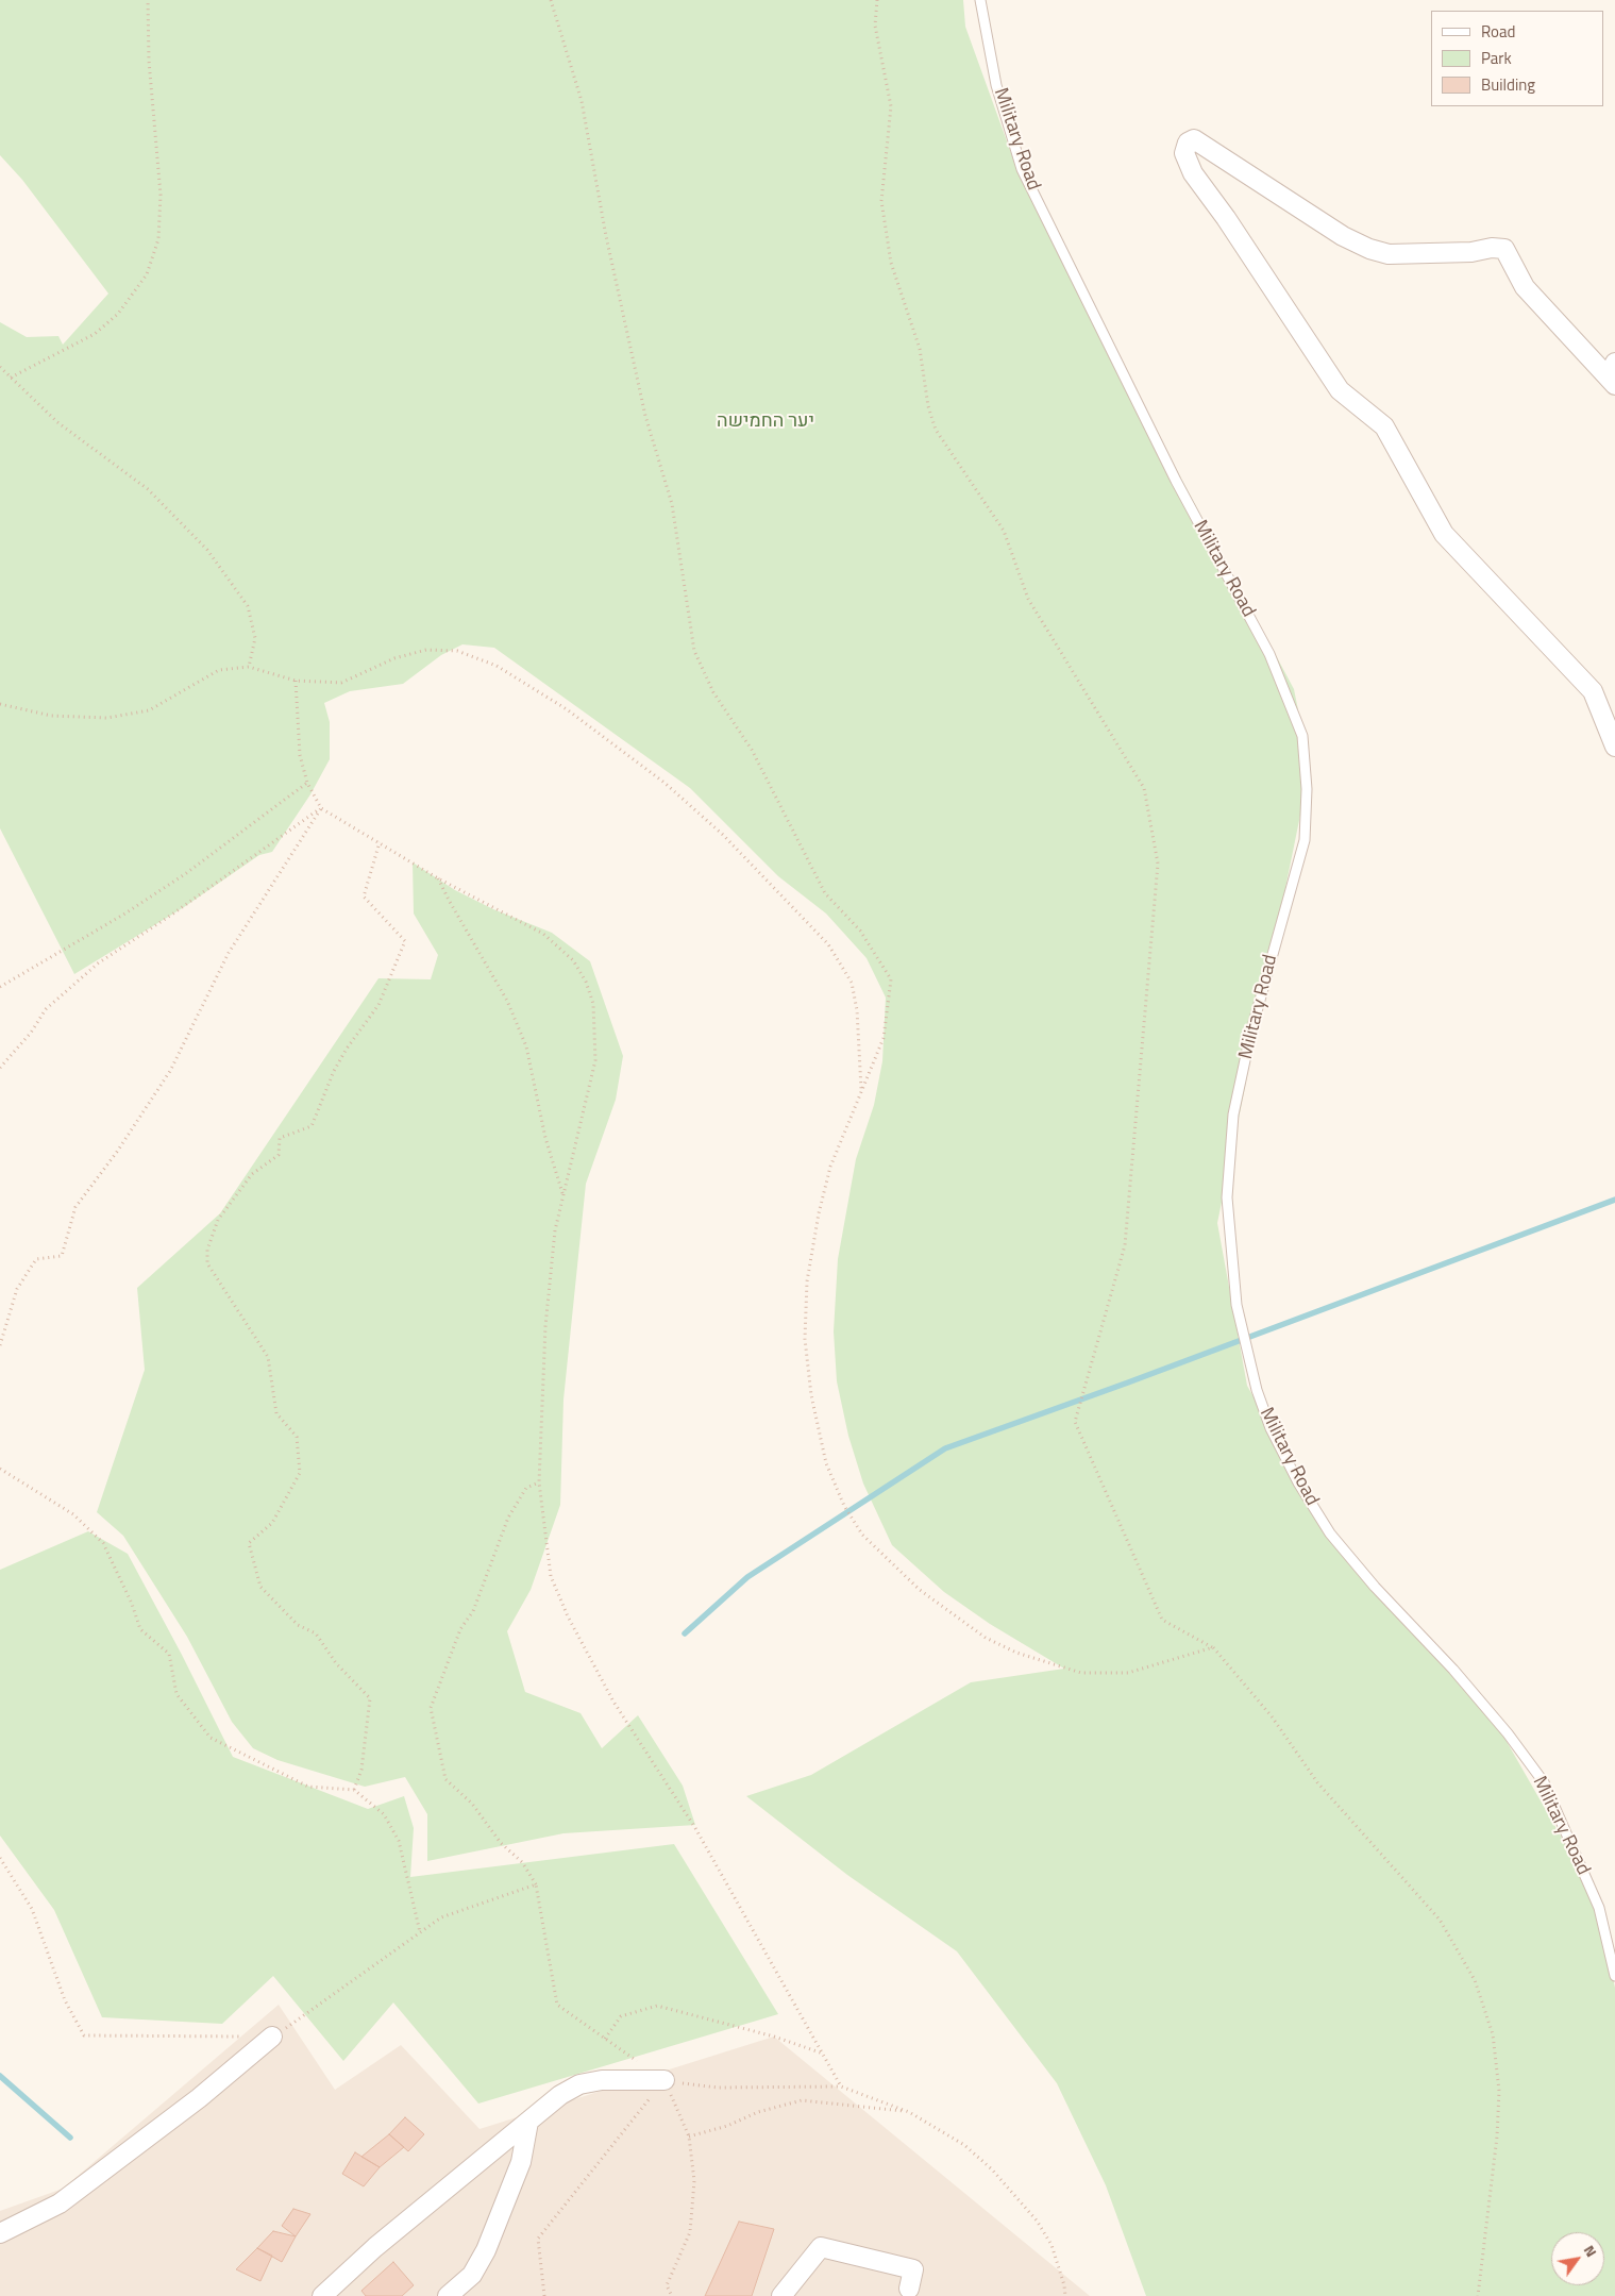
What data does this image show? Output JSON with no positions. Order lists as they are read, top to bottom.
{
  "streets": {
    "lane": ["Military Road"]
  },
  "parks": ["יער החמישה"],
  "legend": ["Road", "Park", "Building"],
  "north": "top right"
}
